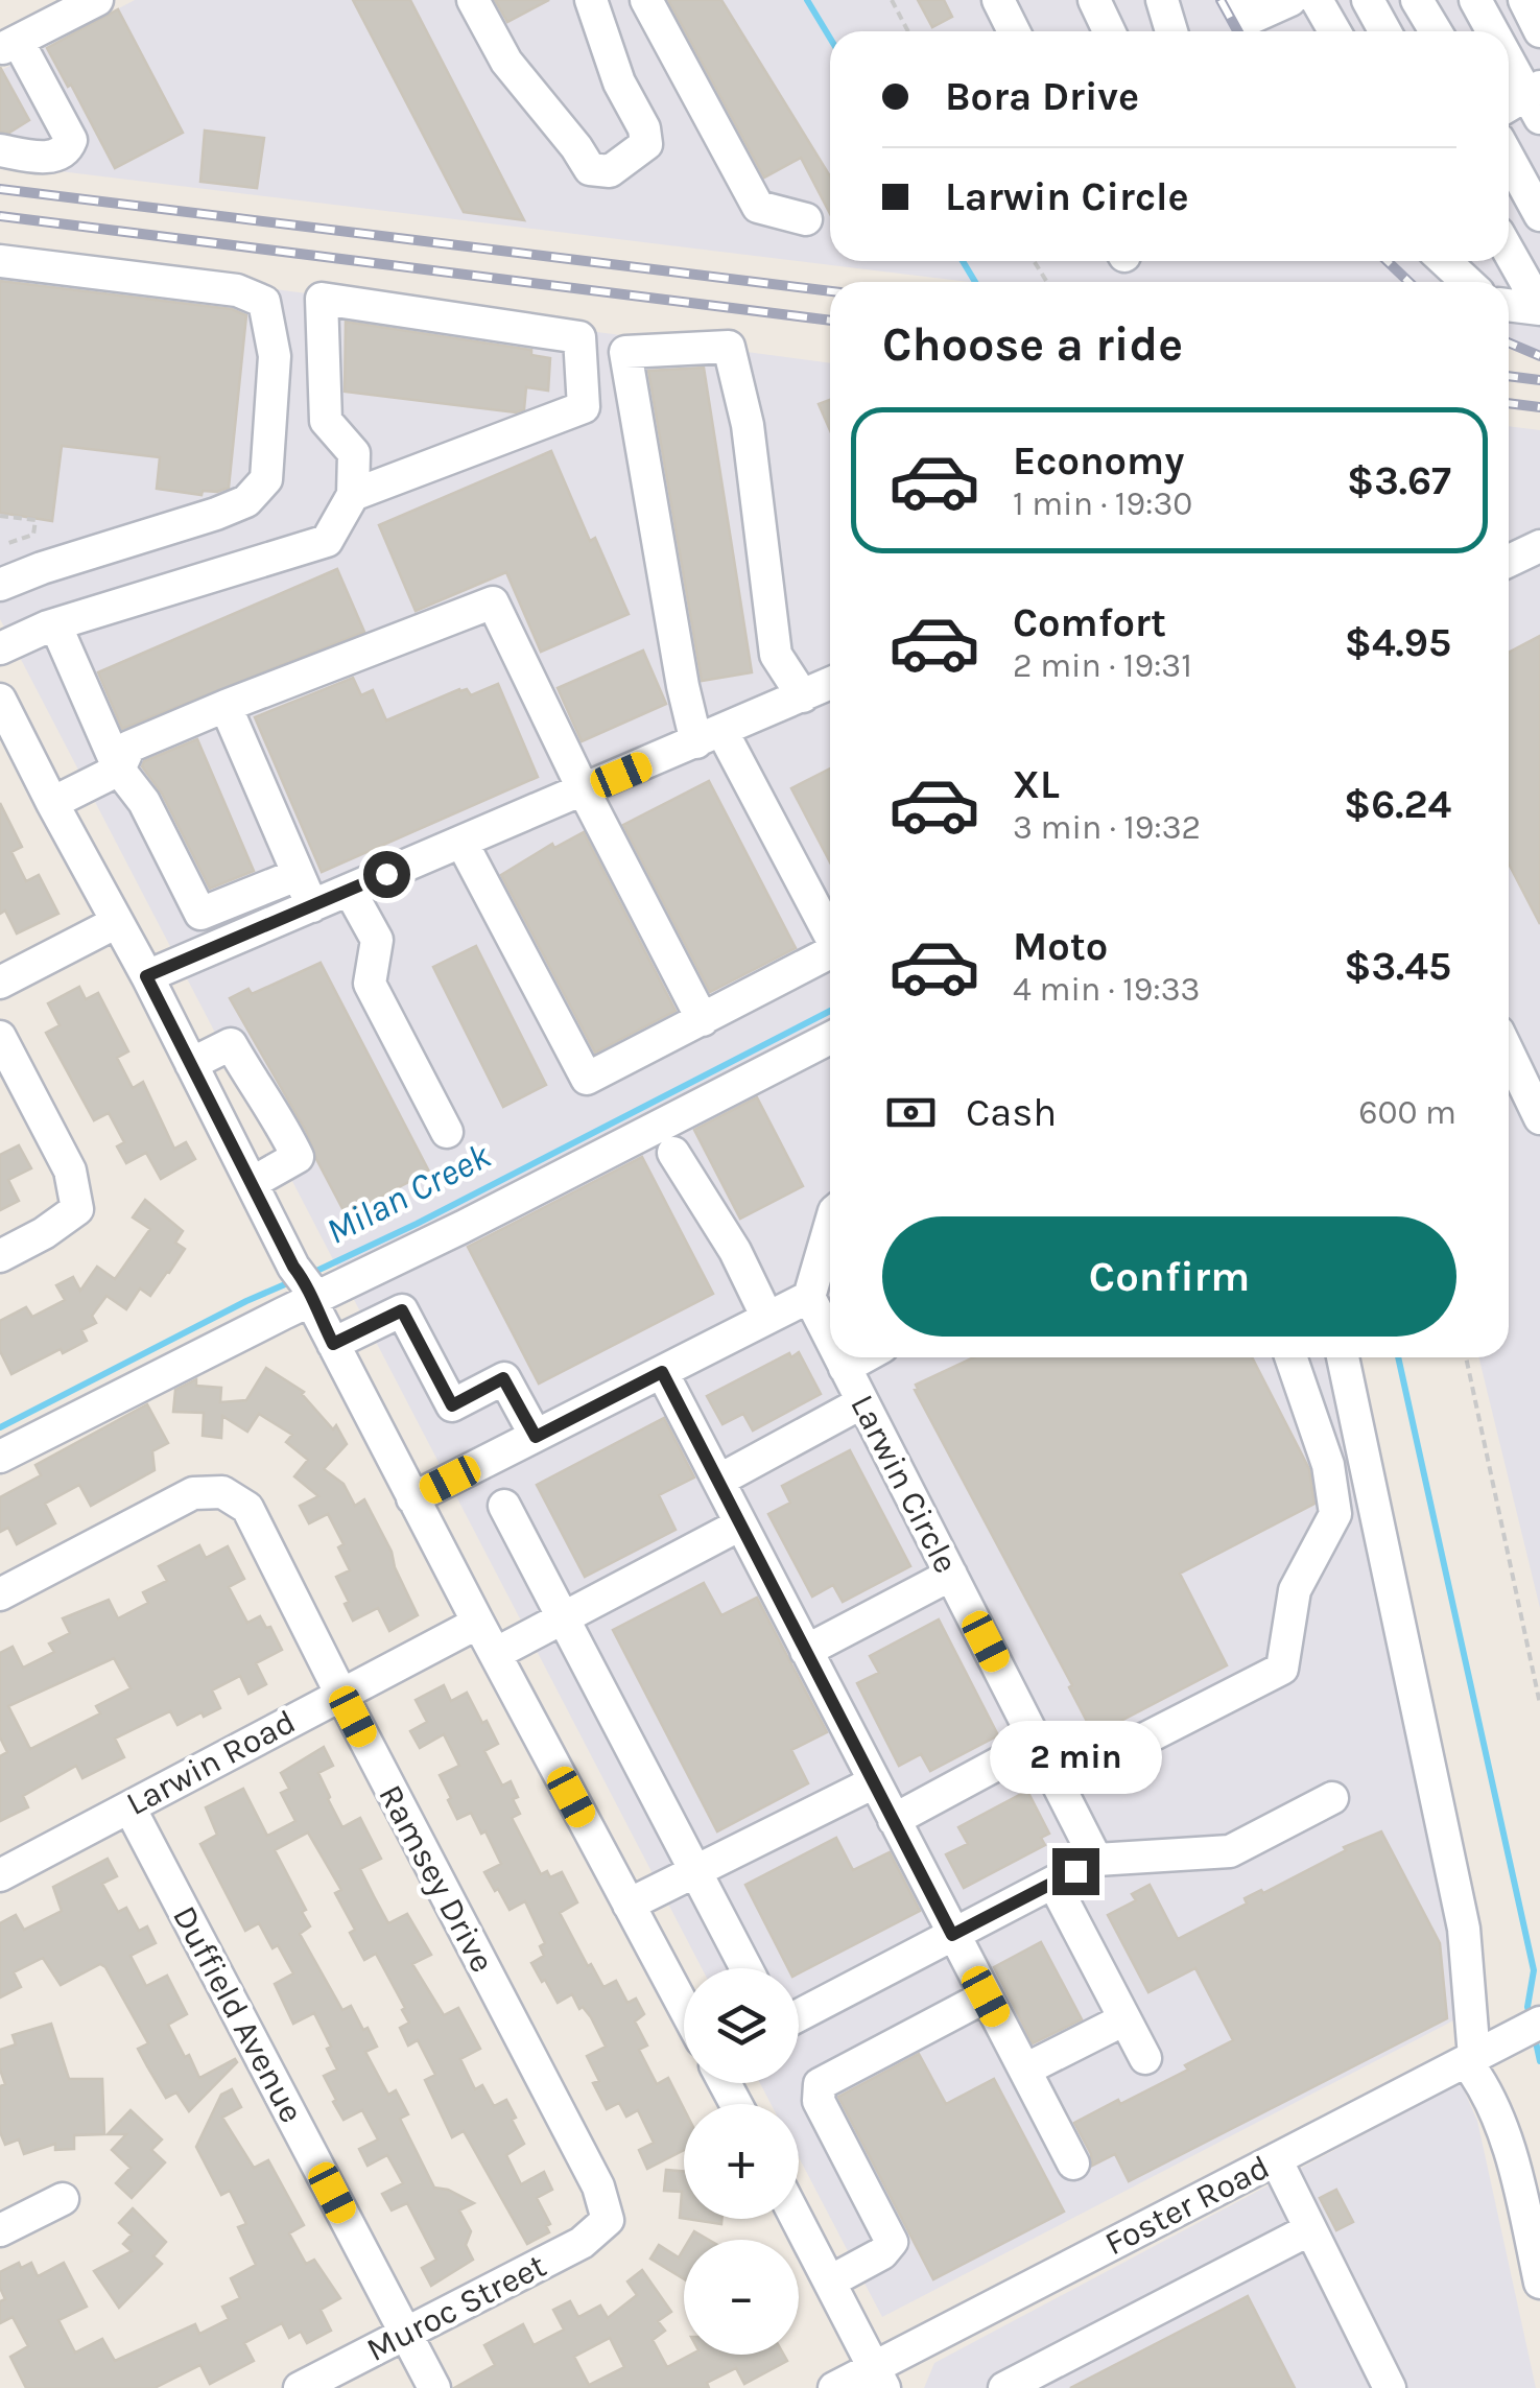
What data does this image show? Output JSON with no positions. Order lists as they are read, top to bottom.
{
  "streets": {
    "street": [
      "Larwin Circle",
      "Larwin Road",
      "Ramsey Drive",
      "Duffield Avenue",
      "Foster Road",
      "Muroc Street"
    ]
  },
  "crossings": [
    ["Larwin Road", "Ramsey Drive"],
    ["Larwin Road", "Duffield Avenue"],
    ["Ramsey Drive", "Muroc Street"],
    ["Duffield Avenue", "Muroc Street"]
  ],
  "water": ["Milan Creek"],
  "page": {
    "banner": ["Bora Drive", "Larwin Circle"],
    "heading": "Choose a ride",
    "list": [
      {
        "name": "Economy",
        "note": "1 min · 19:30",
        "value": "$3.67"
      },
      {
        "name": "Comfort",
        "note": "2 min · 19:31",
        "value": "$4.95"
      },
      {
        "name": "XL",
        "note": "3 min · 19:32",
        "value": "$6.24"
      },
      {
        "name": "Moto",
        "note": "4 min · 19:33",
        "value": "$3.45"
      }
    ],
    "pay": ["Cash", "600 m"],
    "buttons": "Confirm",
    "bubble": "2 min",
    "map_buttons": ["+", "−"]
  }
}
